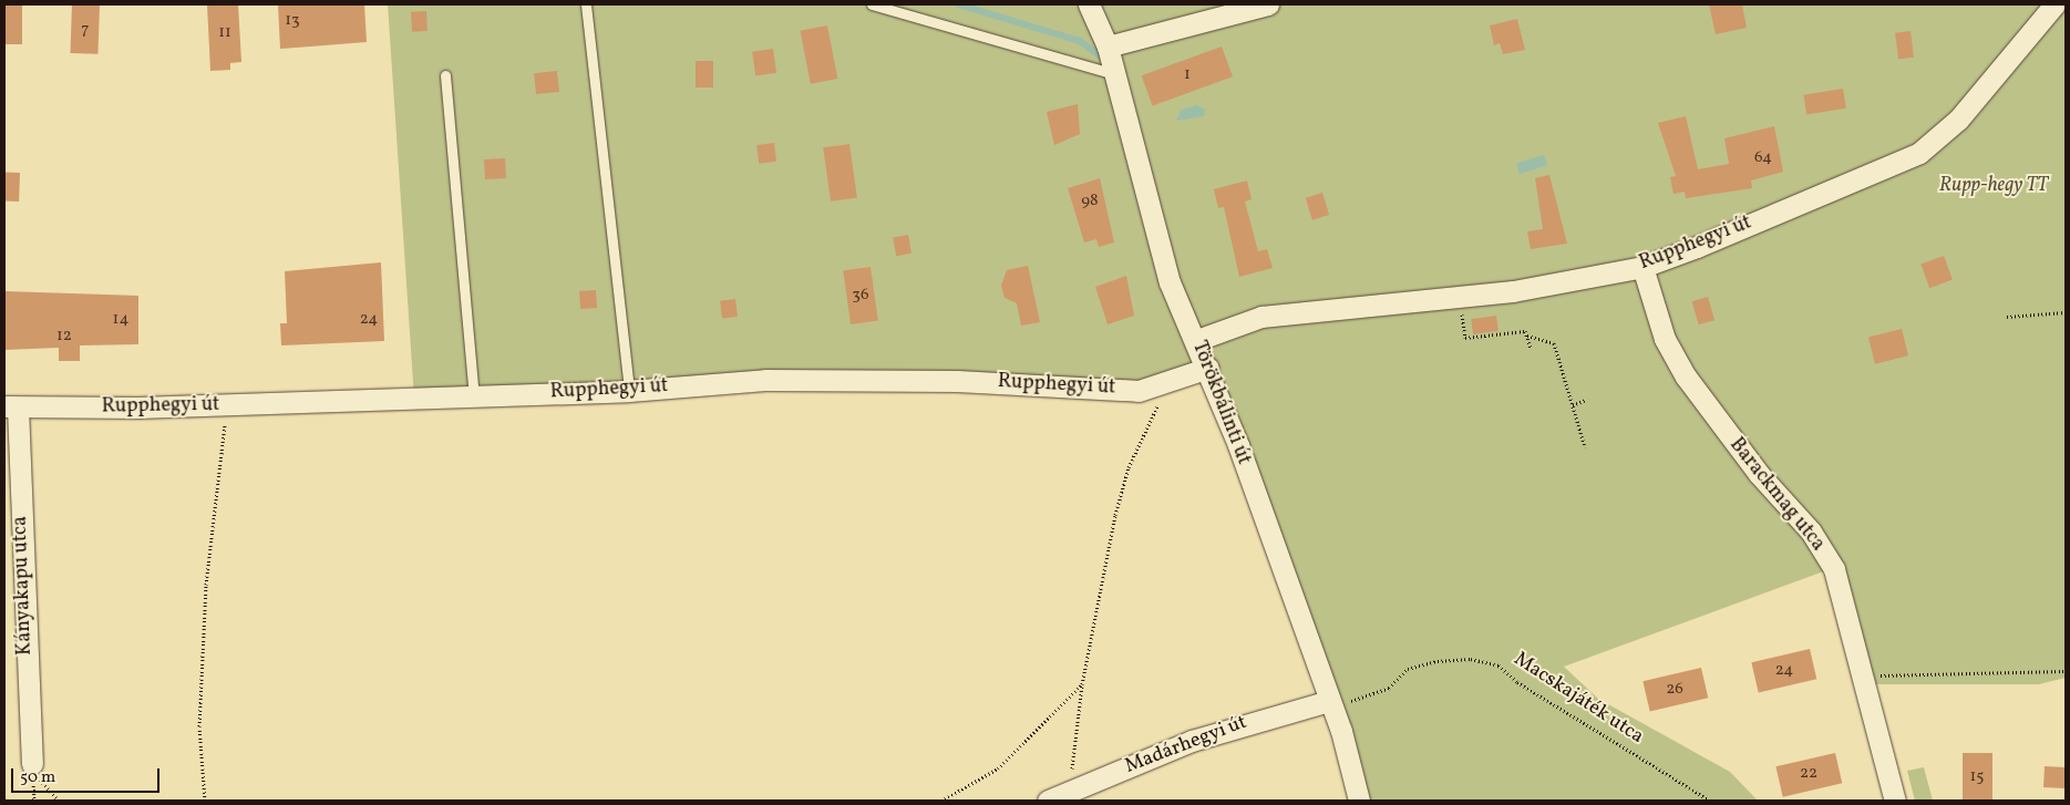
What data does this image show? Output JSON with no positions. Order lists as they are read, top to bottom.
{
  "streets": {
    "street": [
      "Rupphegyi út",
      "Törökbálinti út",
      "Barackmag utca",
      "Kányakapu utca",
      "Madárhegyi út"
    ],
    "path": ["Macskajáték utca"]
  },
  "crossings": [
    ["Rupphegyi út", "Törökbálinti út"],
    ["Rupphegyi út", "Barackmag utca"],
    ["Rupphegyi út", "Kányakapu utca"],
    ["Törökbálinti út", "Macskajáték utca"],
    ["Törökbálinti út", "Madárhegyi út"],
    ["Macskajáték utca", "Madárhegyi út"]
  ],
  "parks": ["Rupp-hegy TT"],
  "house_numbers": [
    "13",
    "7",
    "11",
    "1",
    "64",
    "98",
    "36",
    "14",
    "24",
    "12",
    "24",
    "26",
    "22",
    "15"
  ],
  "scale_bar": "50 m"
}
